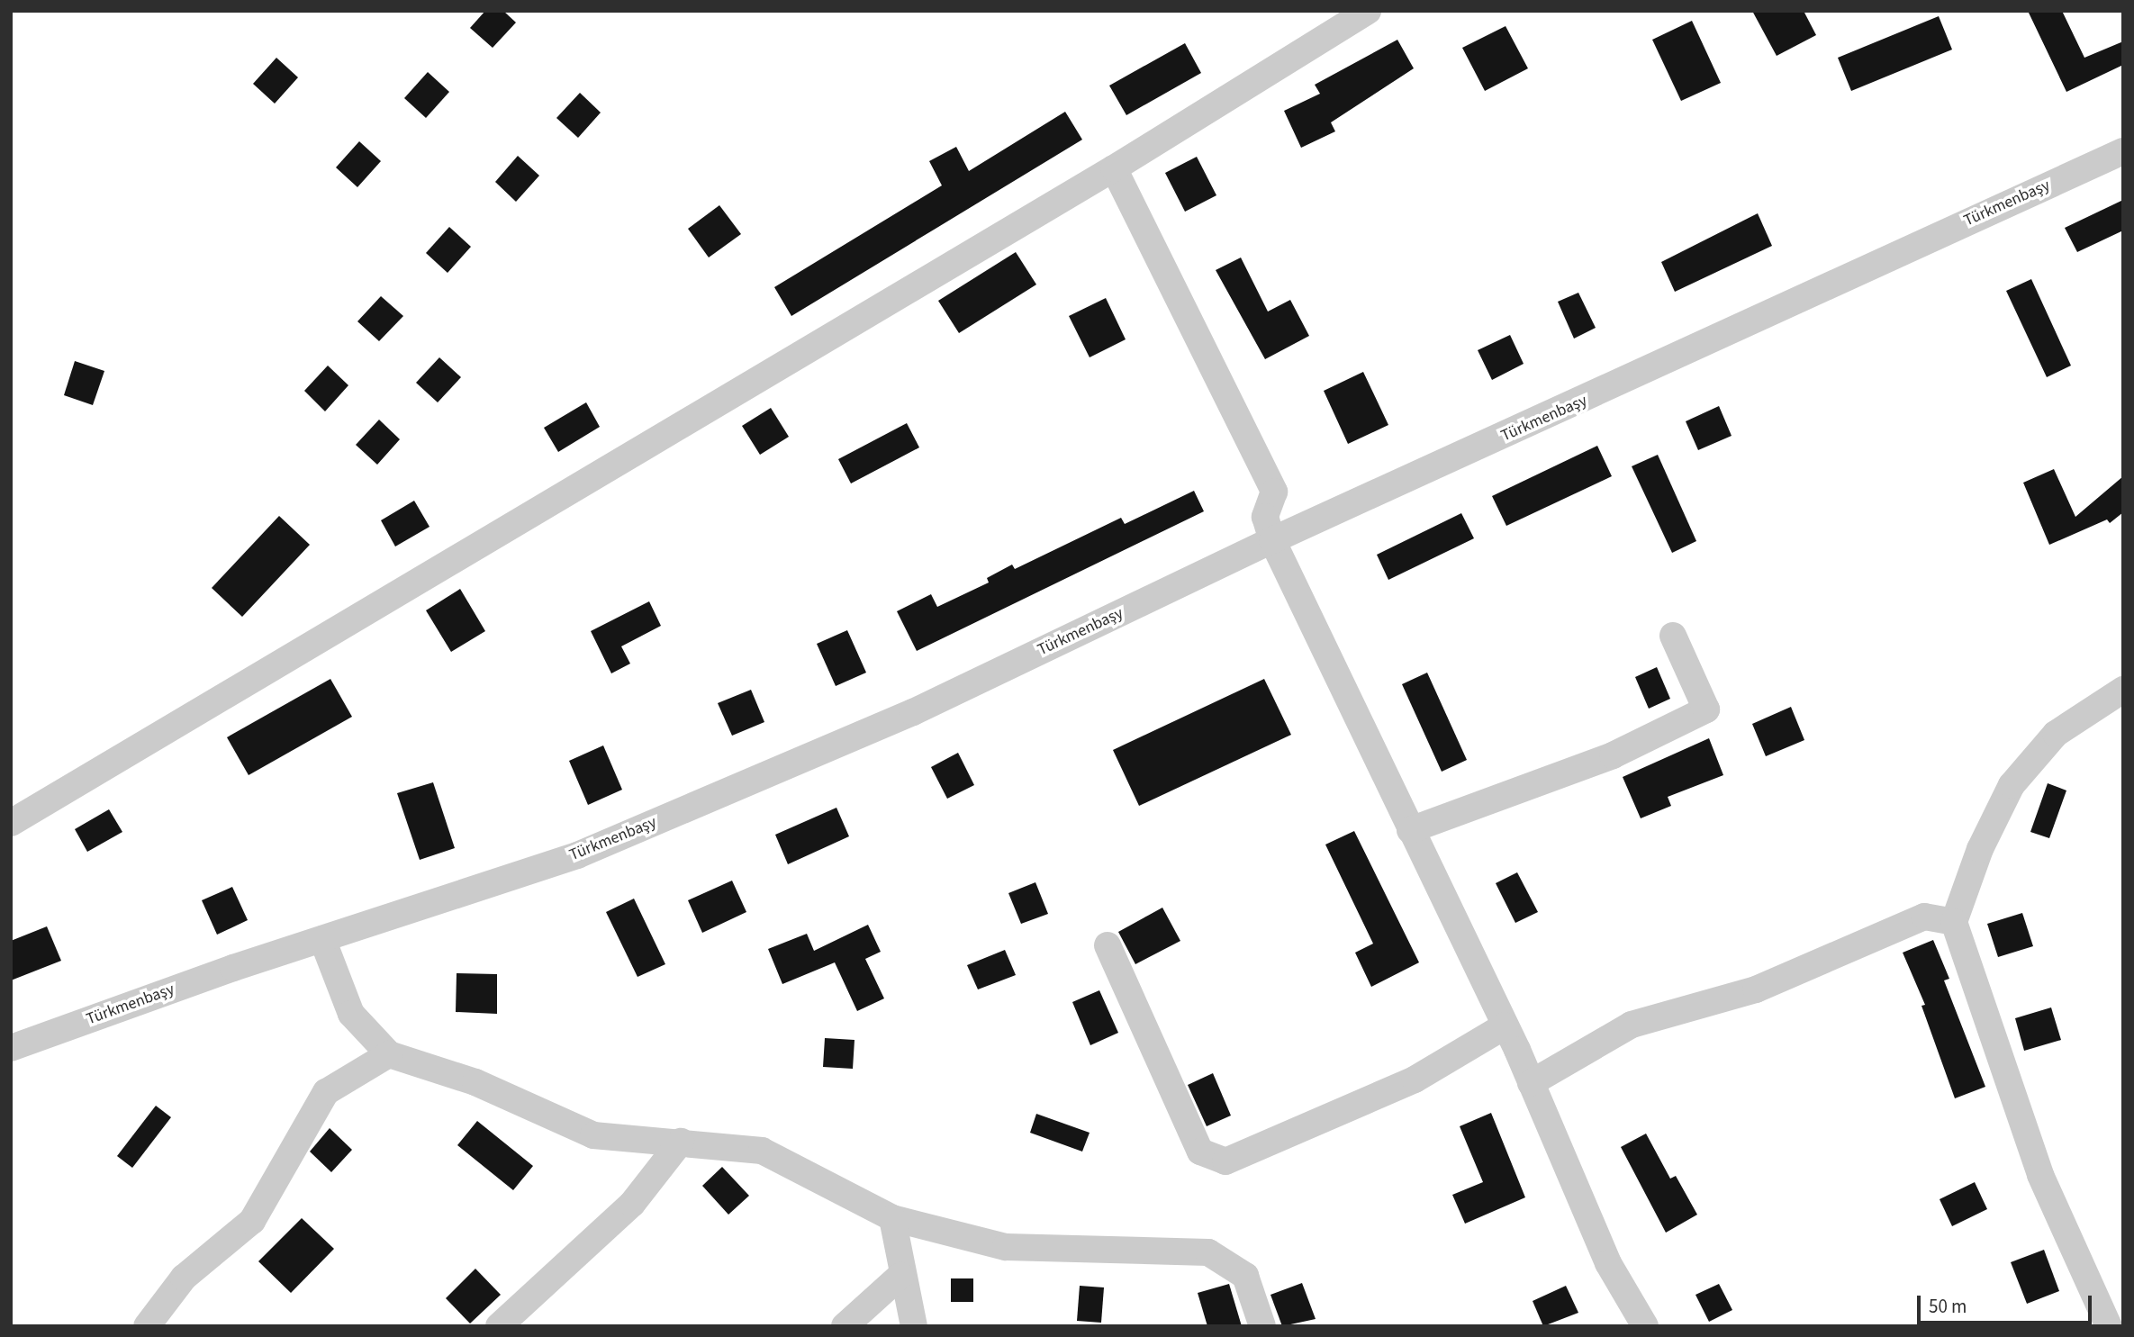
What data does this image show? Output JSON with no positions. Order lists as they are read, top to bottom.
{
  "streets": {
    "street": ["Türkmenbaşy"]
  },
  "scale_bar": "50 m"
}
